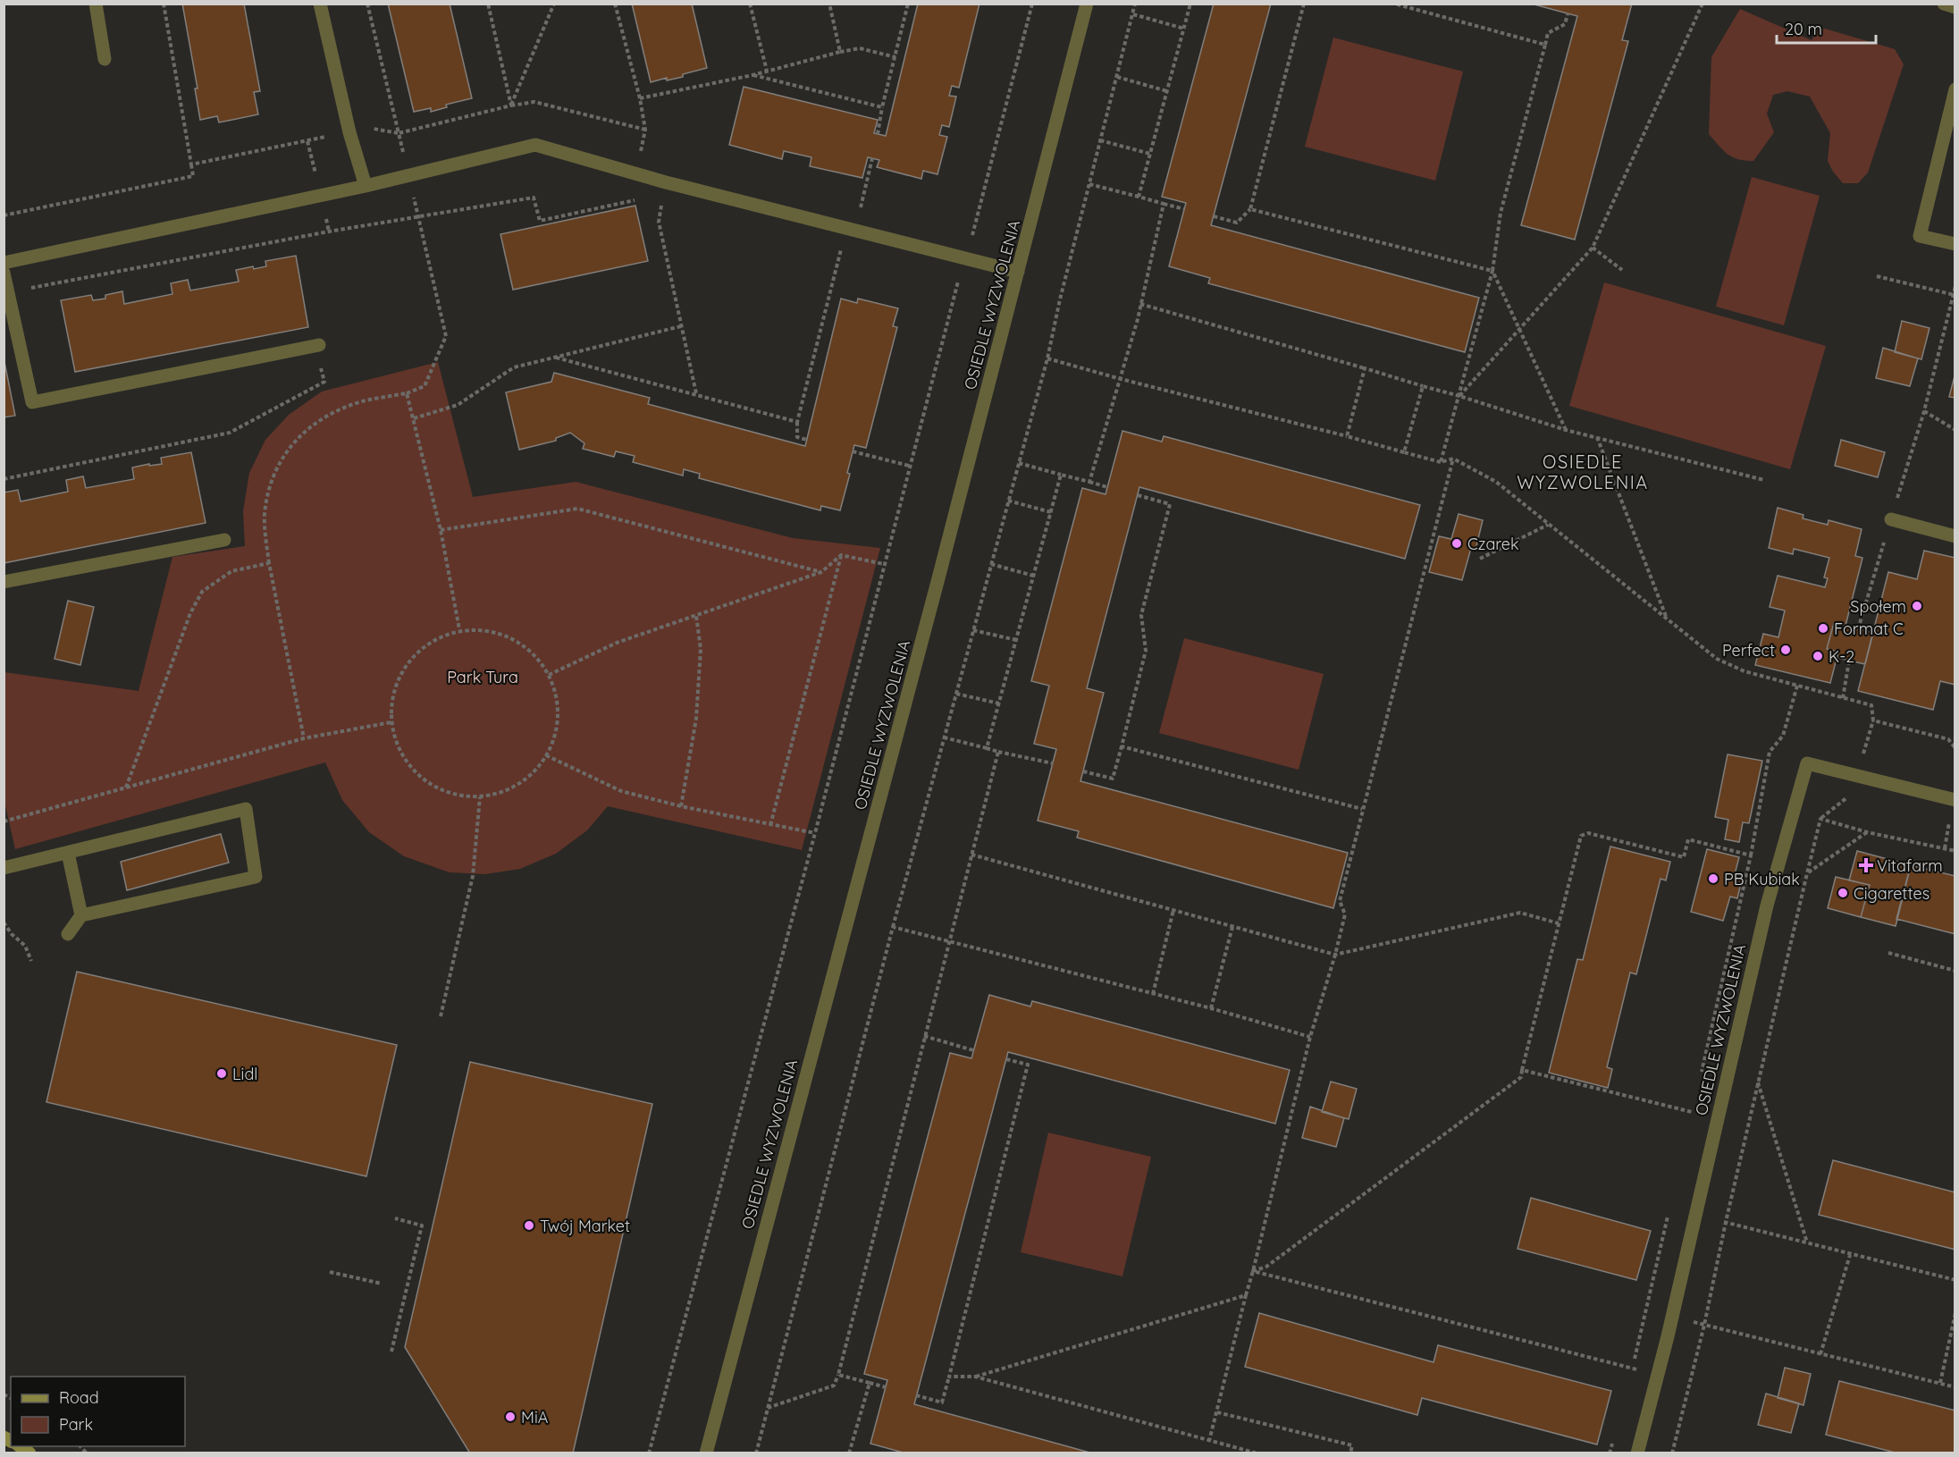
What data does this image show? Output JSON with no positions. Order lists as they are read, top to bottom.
{
  "streets": {
    "street": ["OSIEDLE WYZWOLENIA"]
  },
  "districts": ["OSIEDLE WYZWOLENIA"],
  "parks": ["Park Tura"],
  "places": {
    "other": [
      "Czarek",
      "Społem",
      "Format C",
      "Perfect",
      "K-2",
      "PB Kubiak",
      "Cigarettes",
      "Lidl",
      "Twój Market",
      "MiA"
    ],
    "health": ["Vitafarm"]
  },
  "legend": ["Road", "Park"],
  "scale_bar": "20 m"
}
